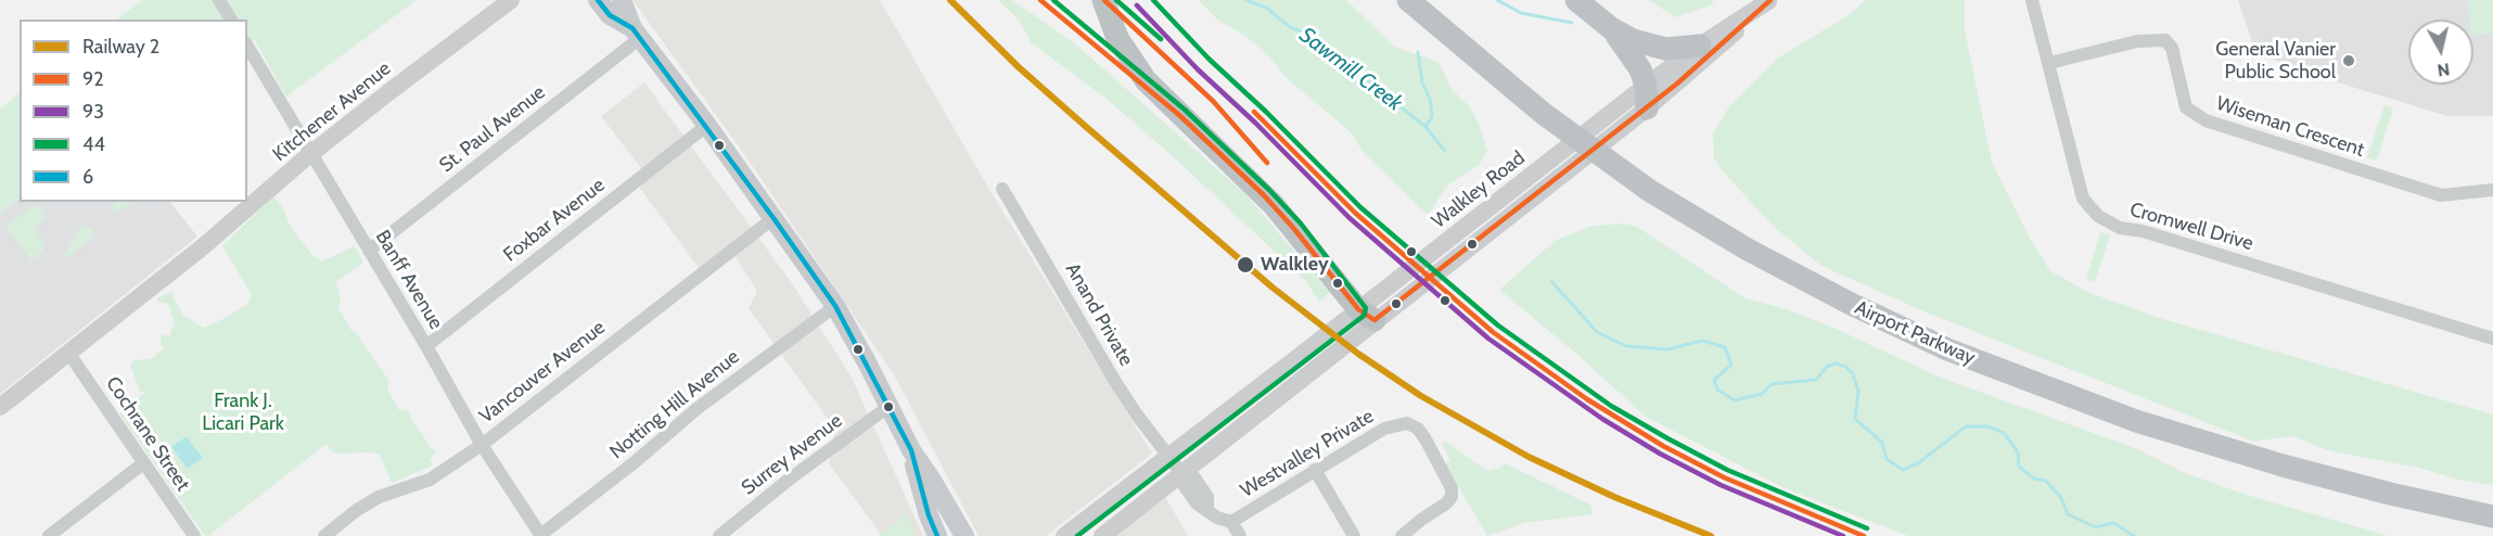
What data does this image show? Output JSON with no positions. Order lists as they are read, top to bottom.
{
  "streets": {
    "highway": ["Airport Parkway"],
    "main road": ["Kitchener Avenue", "Walkley Road"],
    "street": [
      "Wiseman Crescent",
      "St. Paul Avenue",
      "Foxbar Avenue",
      "Cromwell Drive",
      "Banff Avenue",
      "Anand Private",
      "Vancouver Avenue",
      "Notting Hill Avenue",
      "Cochrane Street",
      "Westvalley Private",
      "Surrey Avenue"
    ]
  },
  "crossings": [
    ["Kitchener Avenue", "Banff Avenue"],
    ["Kitchener Avenue", "Cochrane Street"],
    ["Wiseman Crescent", "Cromwell Drive"],
    ["St. Paul Avenue", "Banff Avenue"],
    ["Walkley Road", "Anand Private"],
    ["Foxbar Avenue", "Banff Avenue"],
    ["Banff Avenue", "Vancouver Avenue"],
    ["Banff Avenue", "Notting Hill Avenue"],
    ["Anand Private", "Westvalley Private"]
  ],
  "water": ["Sawmill Creek"],
  "parks": ["Frank J. Licari Park"],
  "places": ["General Vanier Public School", "Walkley"],
  "lines": [
    "rail line 2",
    "transit line 92",
    "transit line 44",
    "transit line 6",
    "transit line 93"
  ],
  "legend": [
    "Railway 2",
    "92",
    "93",
    "44",
    "6"
  ],
  "north": "bottom"
}
